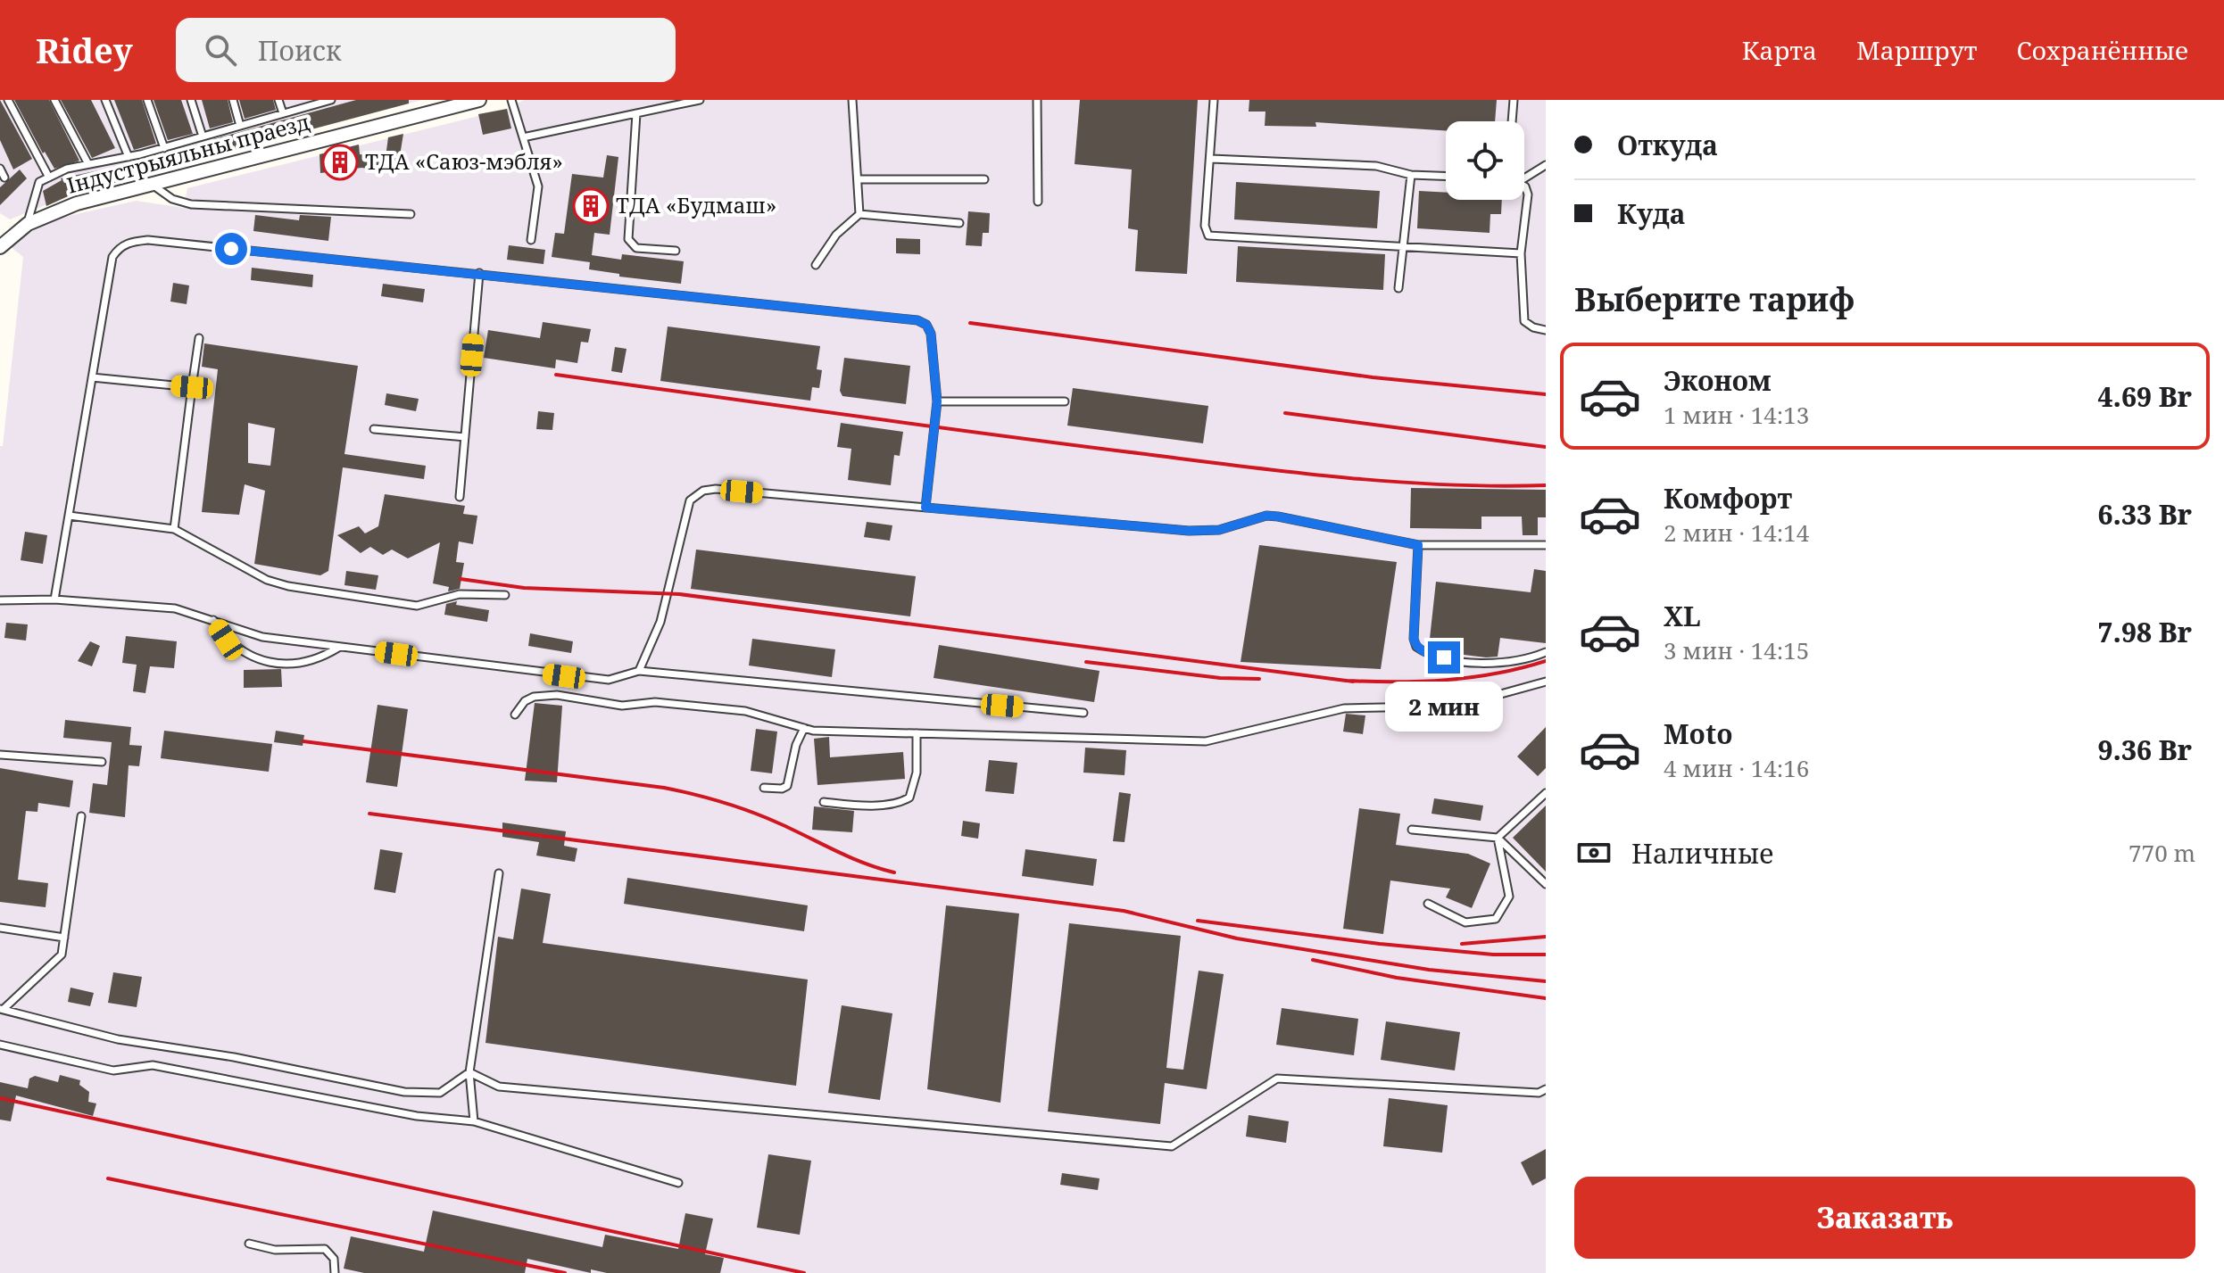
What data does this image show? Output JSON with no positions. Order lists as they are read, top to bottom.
{
  "streets": {
    "street": ["Індустрыяльны праезд"]
  },
  "places": {
    "building": ["ТДА «Саюз-мэбля»", "ТДА «Будмаш»"]
  },
  "page": {
    "header": "Ridey",
    "search": "Поиск",
    "nav": ["Карта", "Маршрут", "Сохранённые"],
    "banner": ["Откуда", "Куда"],
    "heading": "Выберите тариф",
    "list": [
      {
        "name": "Эконом",
        "note": "1 мин · 14:13",
        "value": "4.69 Br"
      },
      {
        "name": "Комфорт",
        "note": "2 мин · 14:14",
        "value": "6.33 Br"
      },
      {
        "name": "XL",
        "note": "3 мин · 14:15",
        "value": "7.98 Br"
      },
      {
        "name": "Moto",
        "note": "4 мин · 14:16",
        "value": "9.36 Br"
      }
    ],
    "bubble": "2 мин",
    "pay": ["Наличные", "770 m"],
    "buttons": "Заказать"
  }
}
